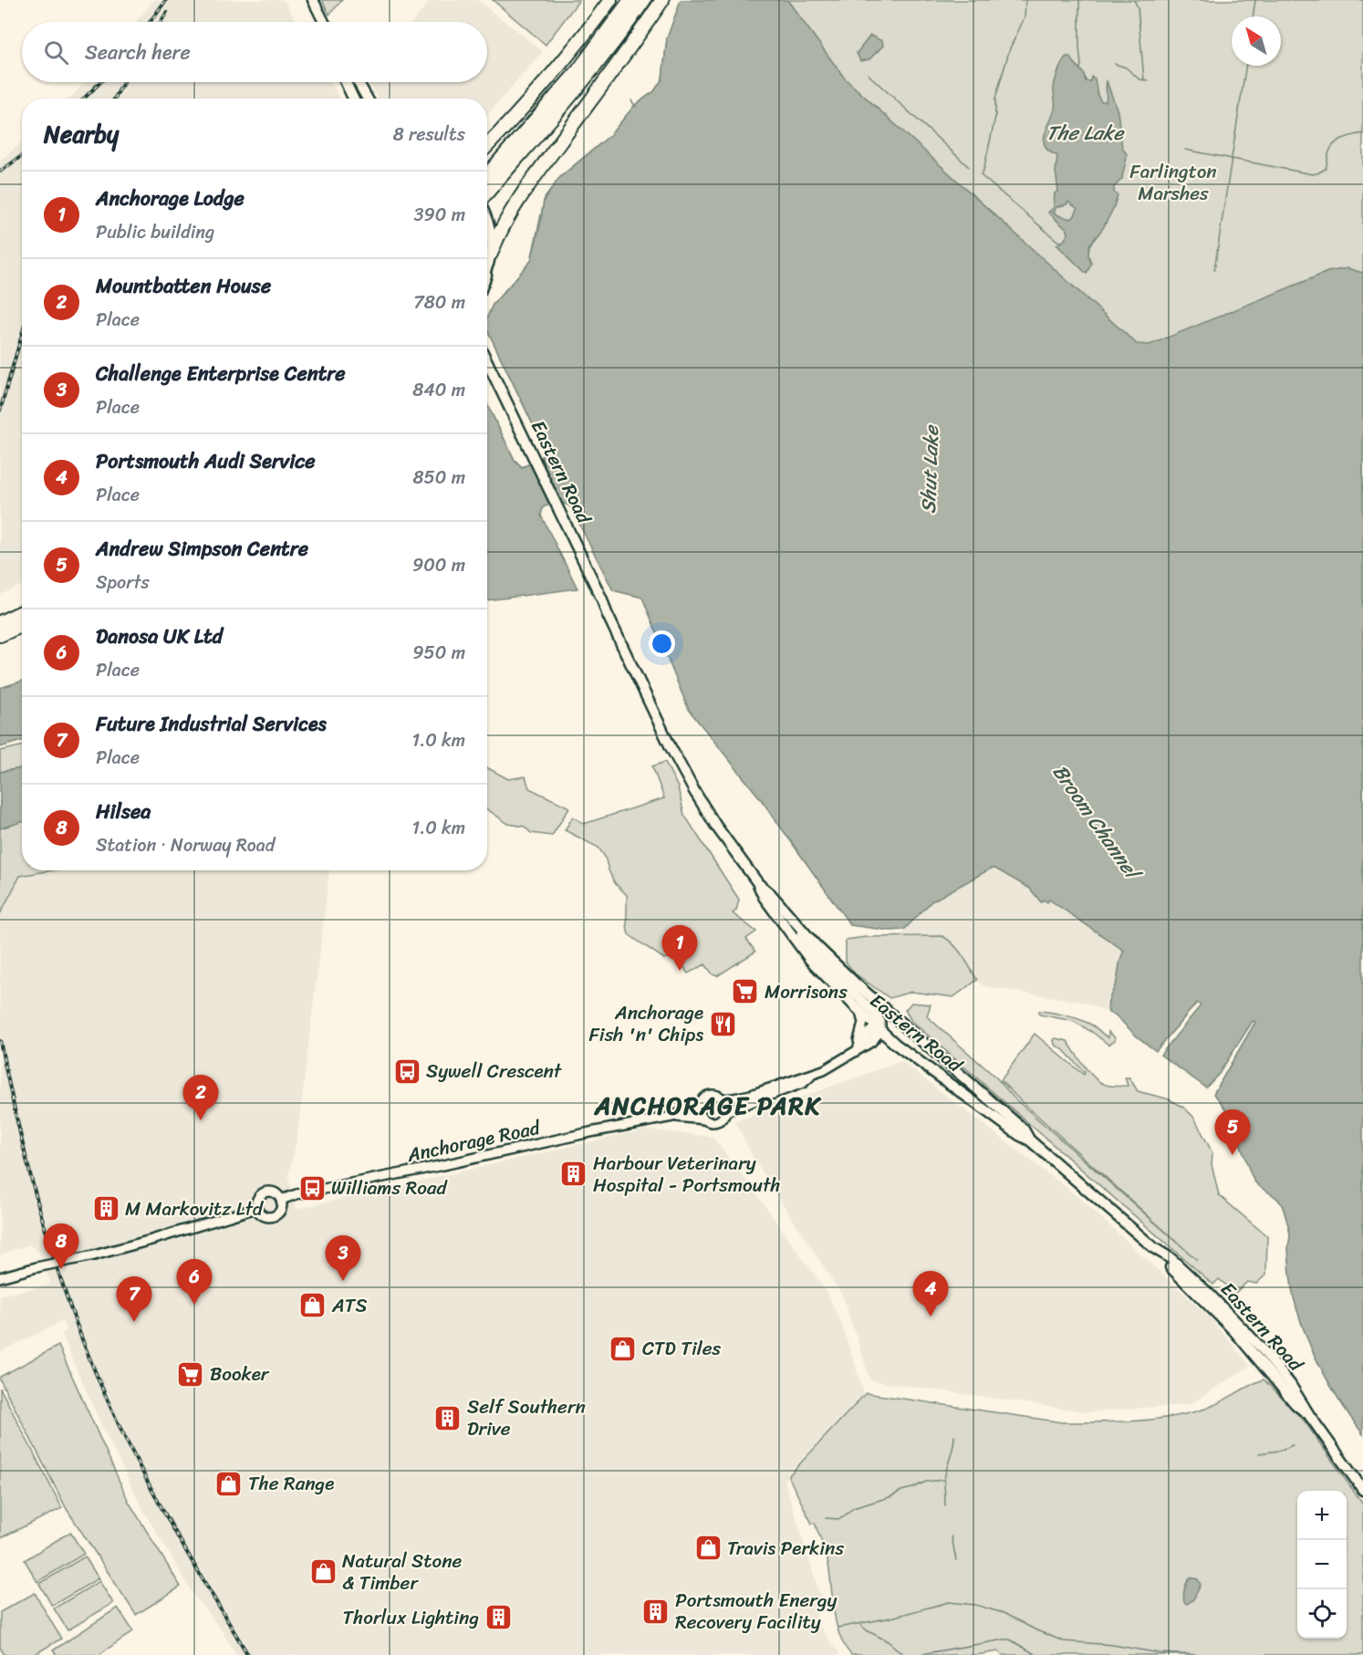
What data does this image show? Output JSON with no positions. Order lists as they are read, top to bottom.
{
  "streets": {
    "main road": ["Eastern Road"],
    "street": ["Anchorage Road"]
  },
  "districts": ["ANCHORAGE PARK"],
  "water": ["The Lake", "Shut Lake", "Broom Channel"],
  "parks": ["Farlington Marshes"],
  "places": {
    "supermarket": ["Morrisons", "Booker"],
    "restaurant": ["Anchorage Fish 'n' Chips"],
    "bus stop": ["Sywell Crescent", "Williams Road"],
    "building": [
      "Harbour Veterinary Hospital - Portsmouth",
      "M Markovitz Ltd",
      "Self Southern Drive",
      "Portsmouth Energy Recovery Facility",
      "Thorlux Lighting"
    ],
    "shop": [
      "ATS",
      "CTD Tiles",
      "The Range",
      "Travis Perkins",
      "Natural Stone & Timber"
    ]
  },
  "north": "top left",
  "page": {
    "search": "Search here",
    "heading": ["Nearby", "8 results"],
    "list": [
      {
        "mark": "1",
        "name": "Anchorage Lodge",
        "note": "Public building",
        "value": "390 m"
      },
      {
        "mark": "2",
        "name": "Mountbatten House",
        "note": "Place",
        "value": "780 m"
      },
      {
        "mark": "3",
        "name": "Challenge Enterprise Centre",
        "note": "Place",
        "value": "840 m"
      },
      {
        "mark": "4",
        "name": "Portsmouth Audi Service",
        "note": "Place",
        "value": "850 m"
      },
      {
        "mark": "5",
        "name": "Andrew Simpson Centre",
        "note": "Sports",
        "value": "900 m"
      },
      {
        "mark": "6",
        "name": "Danosa UK Ltd",
        "note": "Place",
        "value": "950 m"
      },
      {
        "mark": "7",
        "name": "Future Industrial Services",
        "note": "Place",
        "value": "1.0 km"
      },
      {
        "mark": "8",
        "name": "Hilsea",
        "note": "Station · Norway Road",
        "value": "1.0 km"
      }
    ],
    "pins": [
      "1",
      "2",
      "5",
      "8",
      "3",
      "6",
      "4",
      "7"
    ],
    "map_buttons": ["+", "−"]
  }
}
